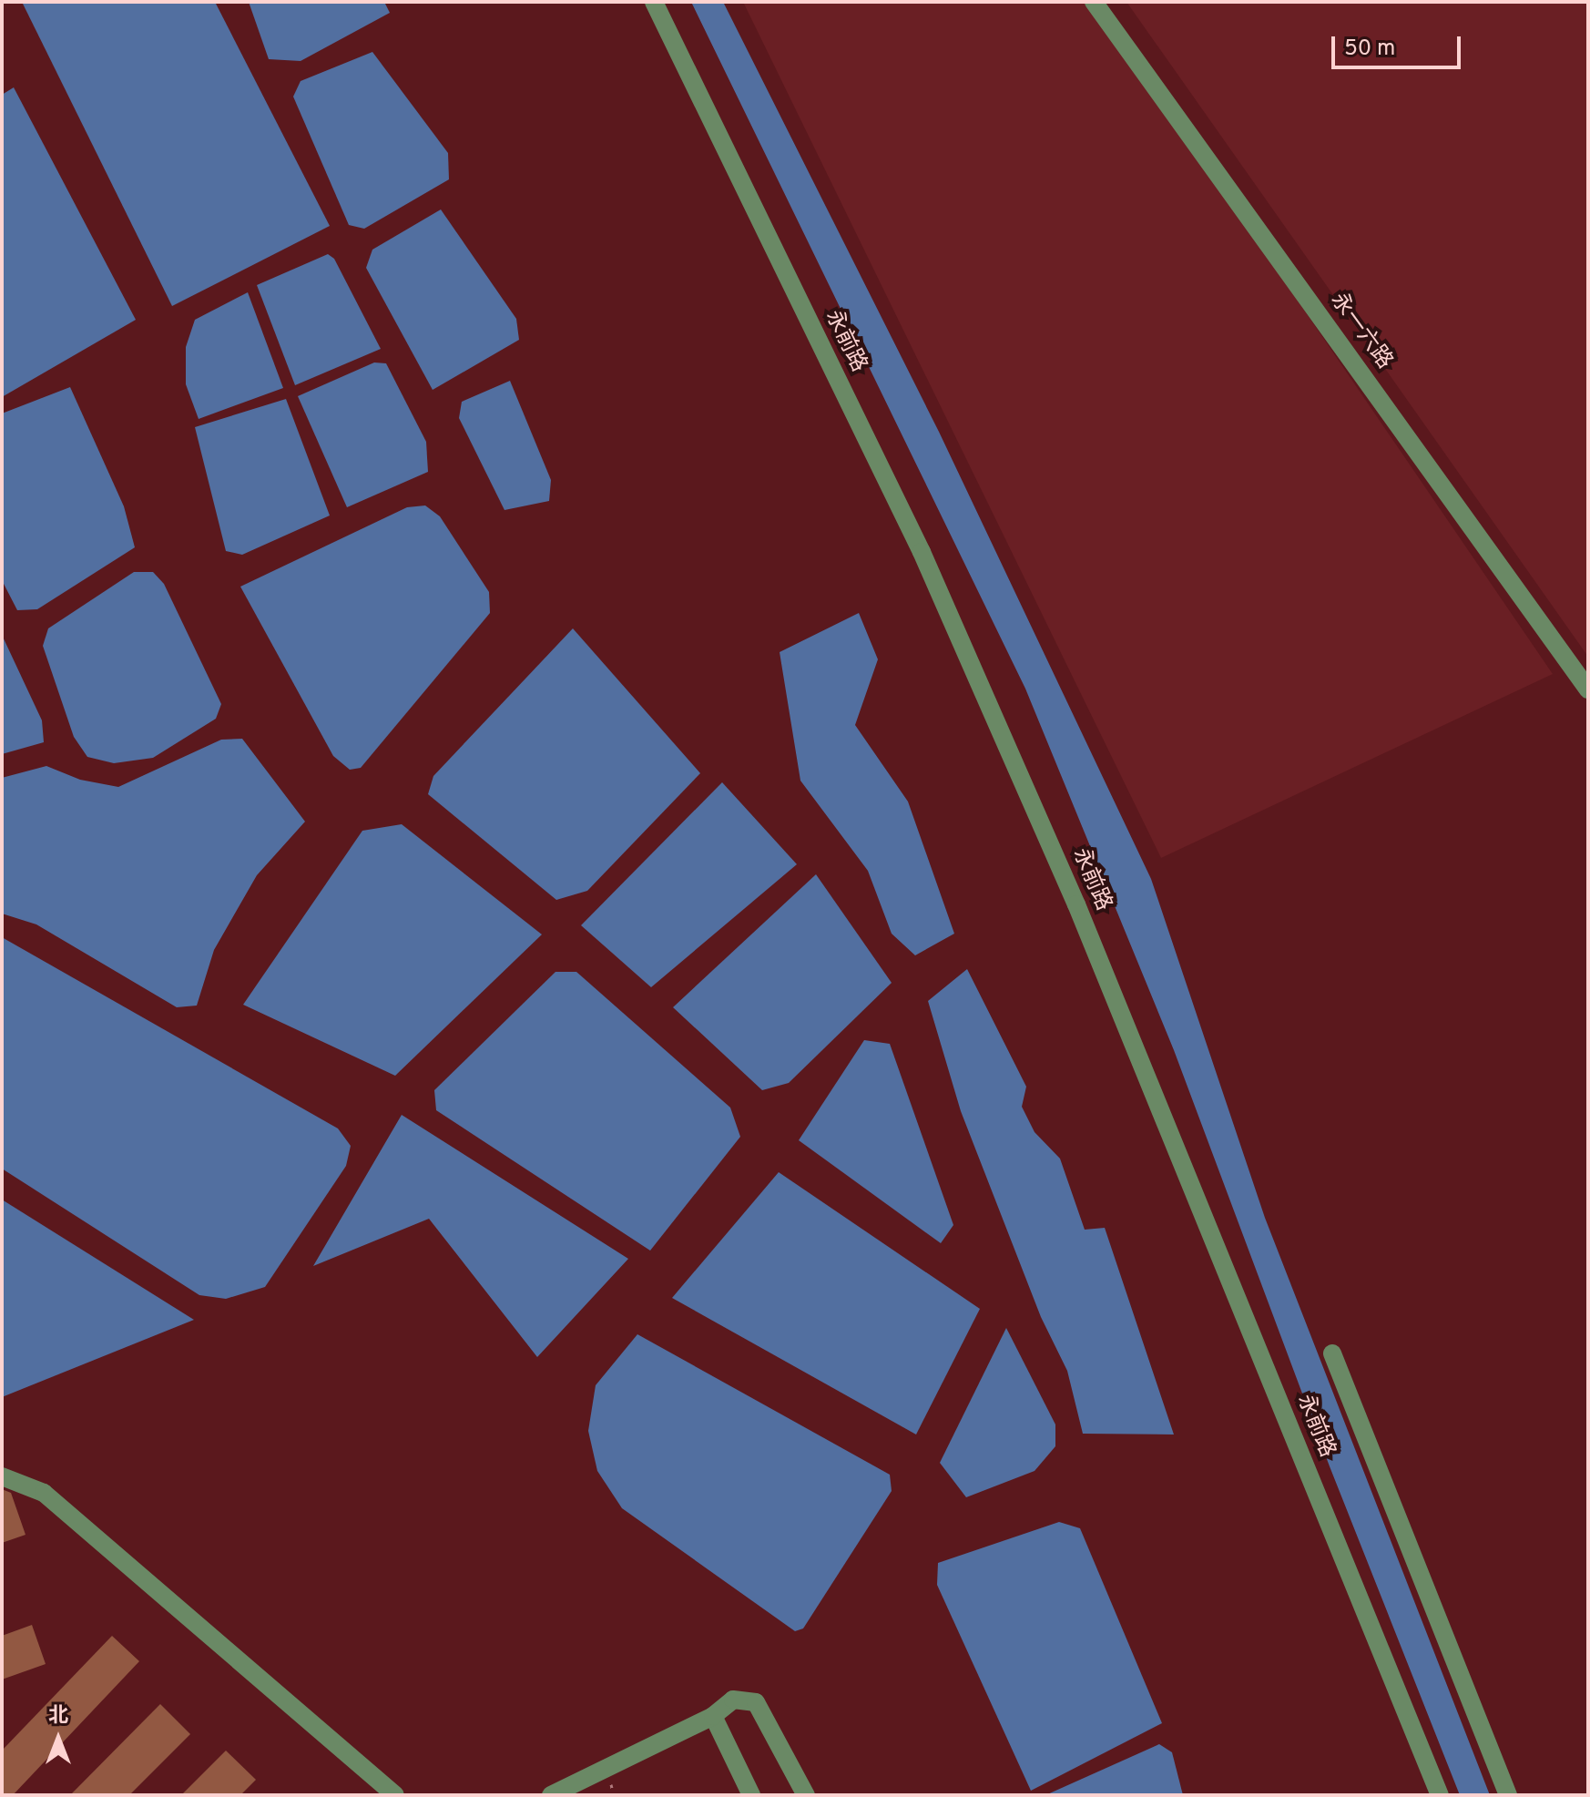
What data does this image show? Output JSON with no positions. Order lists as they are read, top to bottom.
{
  "streets": {
    "street": ["永一六路", "永前路"]
  },
  "scale_bar": "50 m",
  "north": "top"
}
